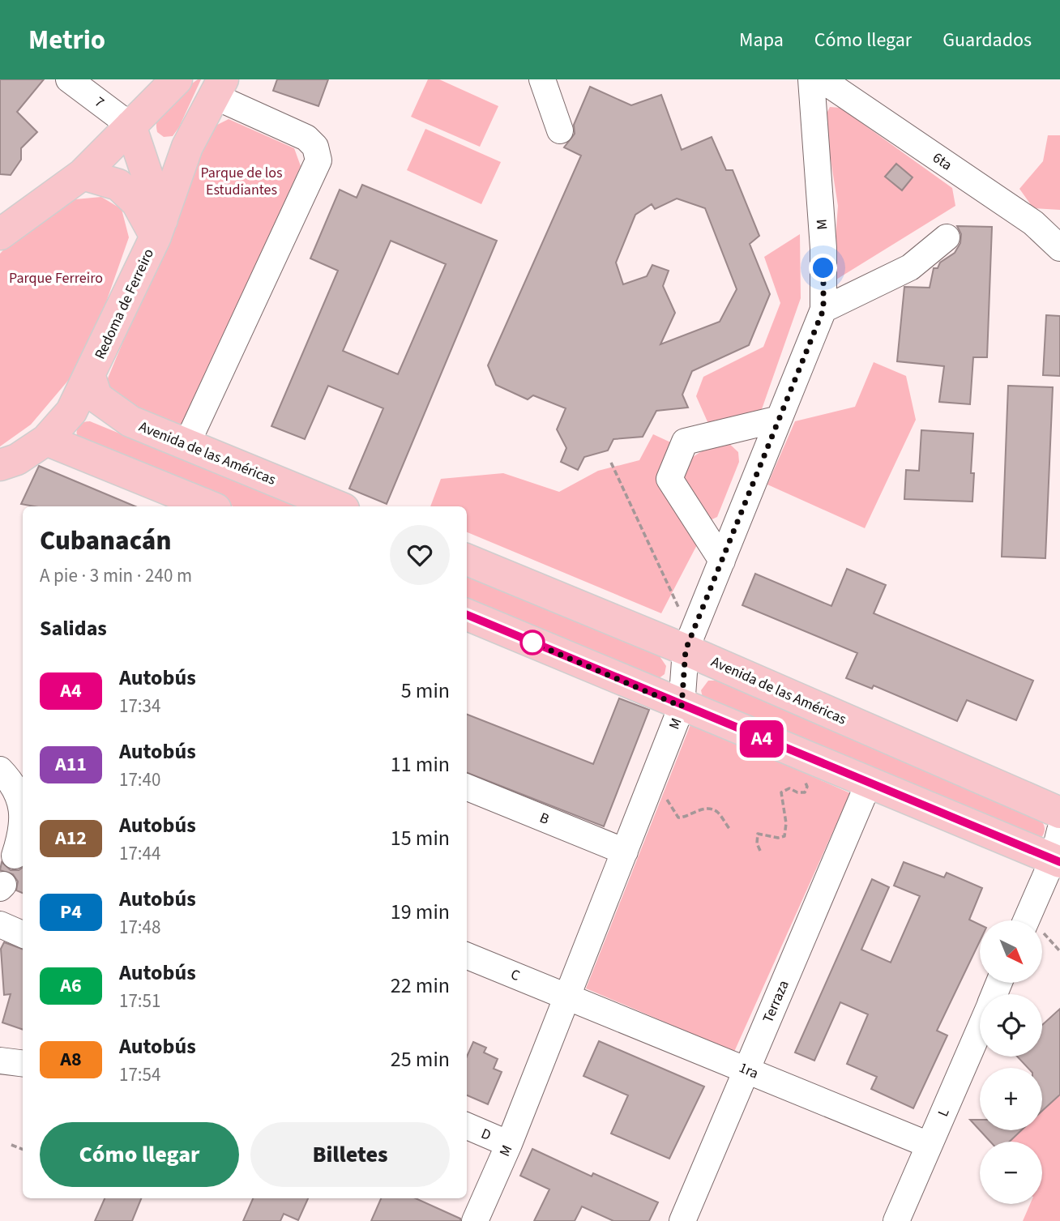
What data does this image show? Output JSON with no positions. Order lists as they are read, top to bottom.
{
  "streets": {
    "main road": ["Redoma de Ferreiro", "Avenida de las Américas"],
    "street": [
      "7",
      "6ta",
      "M",
      "B",
      "C",
      "Terraza",
      "1ra",
      "L",
      "D"
    ]
  },
  "crossings": [
    ["M", "Avenida de las Américas"],
    ["M", "B"],
    ["M", "C"],
    ["M", "1ra"],
    ["M", "D"],
    ["Redoma de Ferreiro", "Avenida de las Américas"],
    ["C", "1ra"],
    ["Terraza", "1ra"],
    ["1ra", "L"]
  ],
  "parks": ["Parque de los Estudiantes", "Parque Ferreiro"],
  "lines": ["bus line A4"],
  "north": "bottom right",
  "page": {
    "header": "Metrio",
    "nav": ["Mapa", "Cómo llegar", "Guardados"],
    "on_map": "A4",
    "heading": [
      ["Cubanacán", "A pie · 3 min · 240 m"],
      "Salidas"
    ],
    "list": [
      {
        "mark": "A4",
        "name": "Autobús",
        "note": "17:34",
        "value": "5 min"
      },
      {
        "mark": "A11",
        "name": "Autobús",
        "note": "17:40",
        "value": "11 min"
      },
      {
        "mark": "A12",
        "name": "Autobús",
        "note": "17:44",
        "value": "15 min"
      },
      {
        "mark": "P4",
        "name": "Autobús",
        "note": "17:48",
        "value": "19 min"
      },
      {
        "mark": "A6",
        "name": "Autobús",
        "note": "17:51",
        "value": "22 min"
      },
      {
        "mark": "A8",
        "name": "Autobús",
        "note": "17:54",
        "value": "25 min"
      }
    ],
    "map_buttons": ["+", "−"],
    "buttons": ["Cómo llegar", "Billetes"]
  }
}
